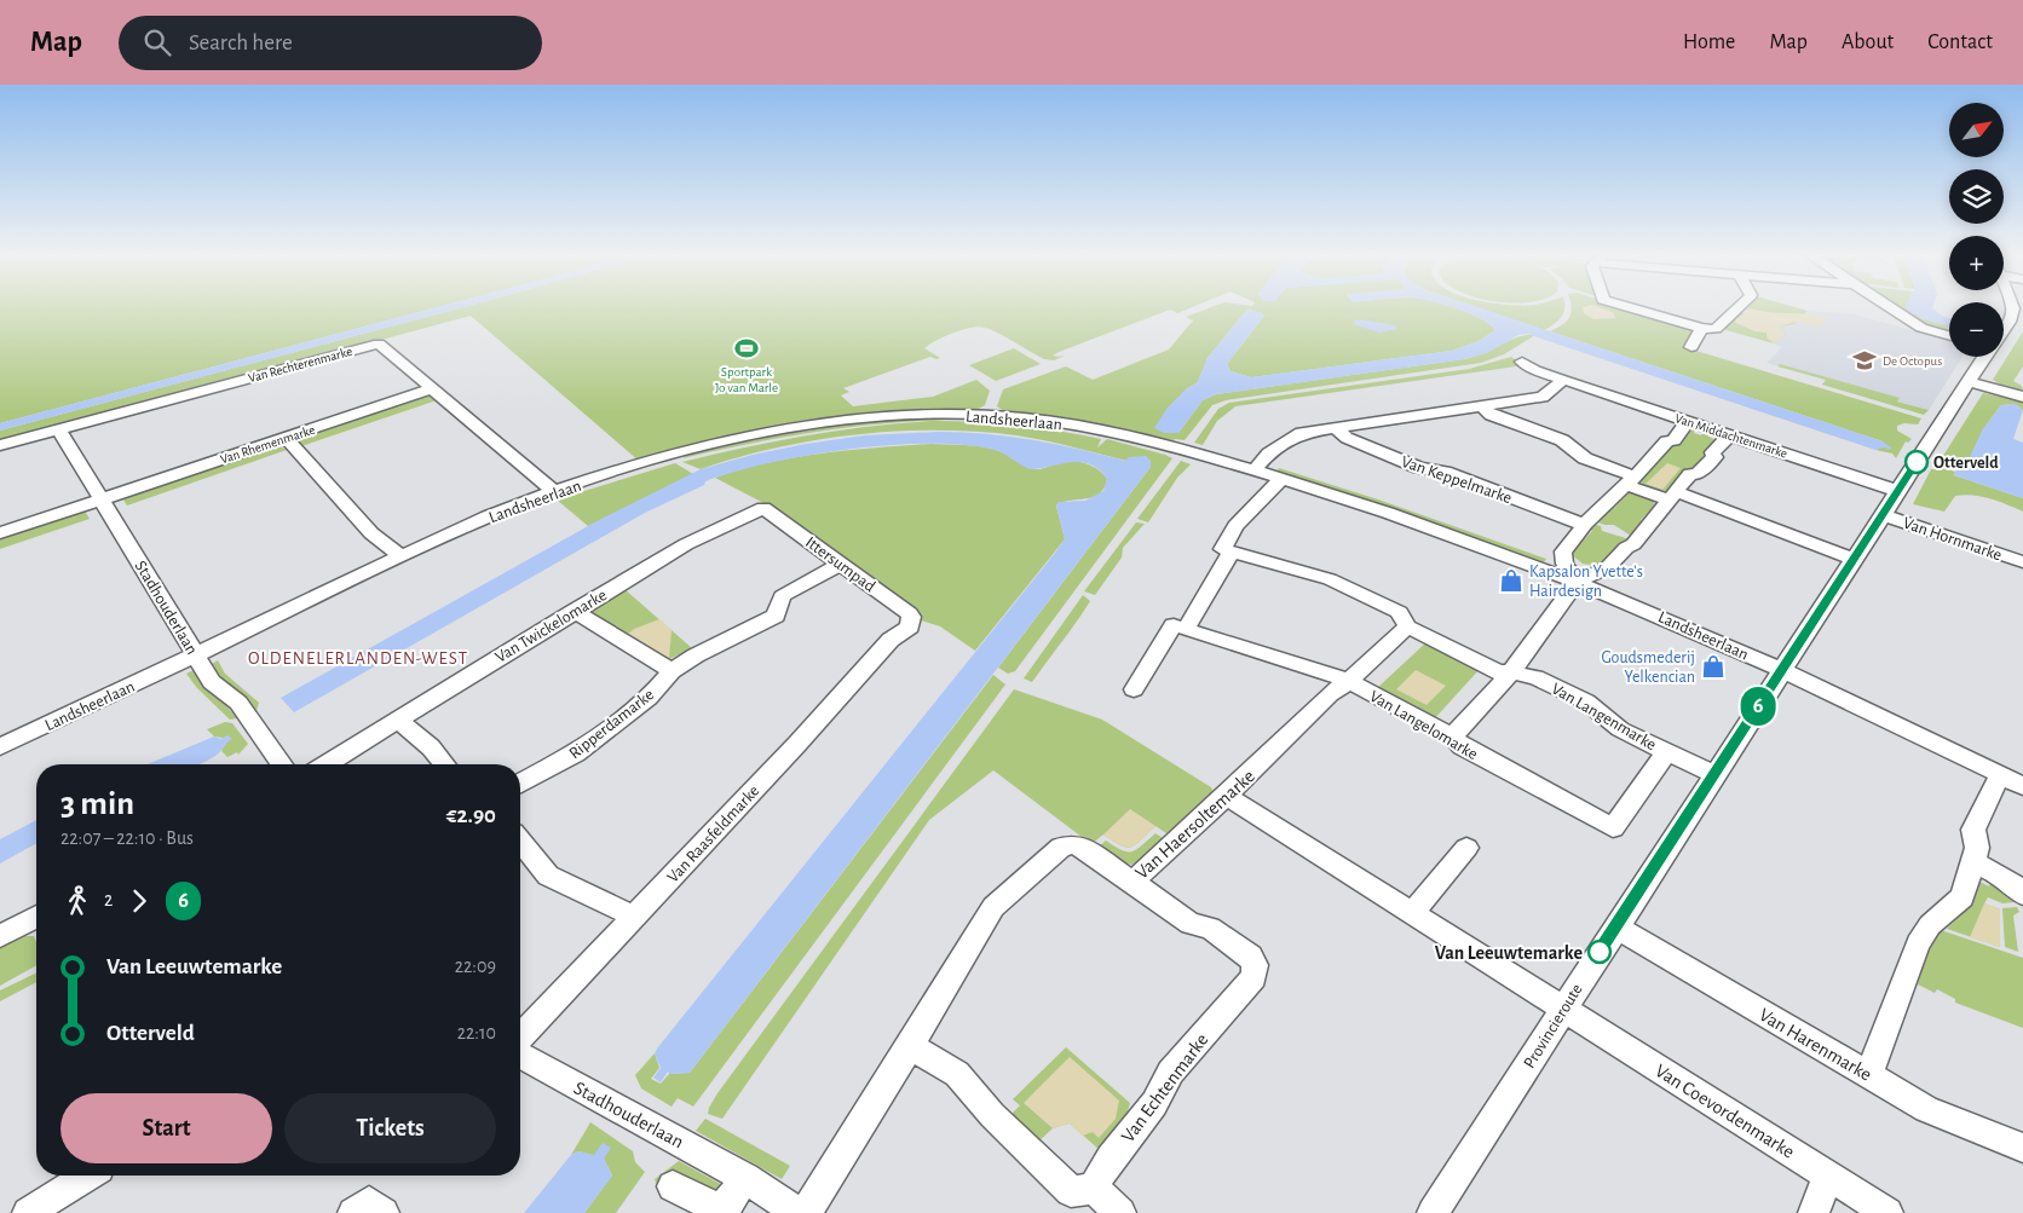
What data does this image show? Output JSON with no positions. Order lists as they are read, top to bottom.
{
  "streets": {
    "street": [
      "Van Rechterenmarke",
      "Landsheerlaan",
      "Van Middachtenmarke",
      "Van Rhemenmarke",
      "Van Keppelmarke",
      "Van Hornmarke",
      "Ittersumpad",
      "Stadhouderlaan",
      "Van Twickelomarke",
      "Van Langenmarke",
      "Ripperdamarke",
      "Van Langelomarke",
      "Van Haersoltemarke",
      "Van Raasfeldmarke",
      "Provincieroute",
      "Van Harenmarke",
      "Van Echtenmarke",
      "Van Coevordenmarke"
    ]
  },
  "crossings": [
    ["Van Rechterenmarke", "Landsheerlaan"],
    ["Van Rechterenmarke", "Van Rhemenmarke"],
    ["Van Rechterenmarke", "Stadhouderlaan"],
    ["Landsheerlaan", "Stadhouderlaan"],
    ["Landsheerlaan", "Provincieroute"],
    ["Van Middachtenmarke", "Provincieroute"],
    ["Van Rhemenmarke", "Stadhouderlaan"],
    ["Van Hornmarke", "Provincieroute"],
    ["Ittersumpad", "Van Twickelomarke"],
    ["Ittersumpad", "Ripperdamarke"],
    ["Ittersumpad", "Van Raasfeldmarke"],
    ["Van Twickelomarke", "Ripperdamarke"],
    ["Van Langenmarke", "Van Langelomarke"],
    ["Van Langenmarke", "Van Haersoltemarke"],
    ["Van Langenmarke", "Provincieroute"],
    ["Van Langelomarke", "Van Haersoltemarke"],
    ["Van Haersoltemarke", "Van Echtenmarke"],
    ["Provincieroute", "Van Harenmarke"],
    ["Provincieroute", "Van Coevordenmarke"]
  ],
  "districts": ["OLDENELERLANDEN-WEST"],
  "places": {
    "sports": ["Sportpark Jo van Marle"],
    "school or university": ["De Octopus"],
    "other": ["Otterveld", "Van Leeuwtemarke"],
    "shop": ["Kapsalon Yvette's Hairdesign", "Goudsmederij Yelkencian"]
  },
  "lines": ["bus line 6"],
  "north": "top right",
  "page": {
    "header": "Map",
    "search": "Search here",
    "nav": [
      "Home",
      "Map",
      "About",
      "Contact"
    ],
    "on_map": "6",
    "map_buttons": ["+", "−"],
    "heading": ["3 min", "22:07 – 22:10 · Bus", "€2.90"],
    "legs": ["2", "6"],
    "list": [
      {
        "name": "Van Leeuwtemarke",
        "value": "22:09"
      },
      {
        "name": "Otterveld",
        "value": "22:10"
      }
    ],
    "buttons": ["Start", "Tickets"]
  }
}
